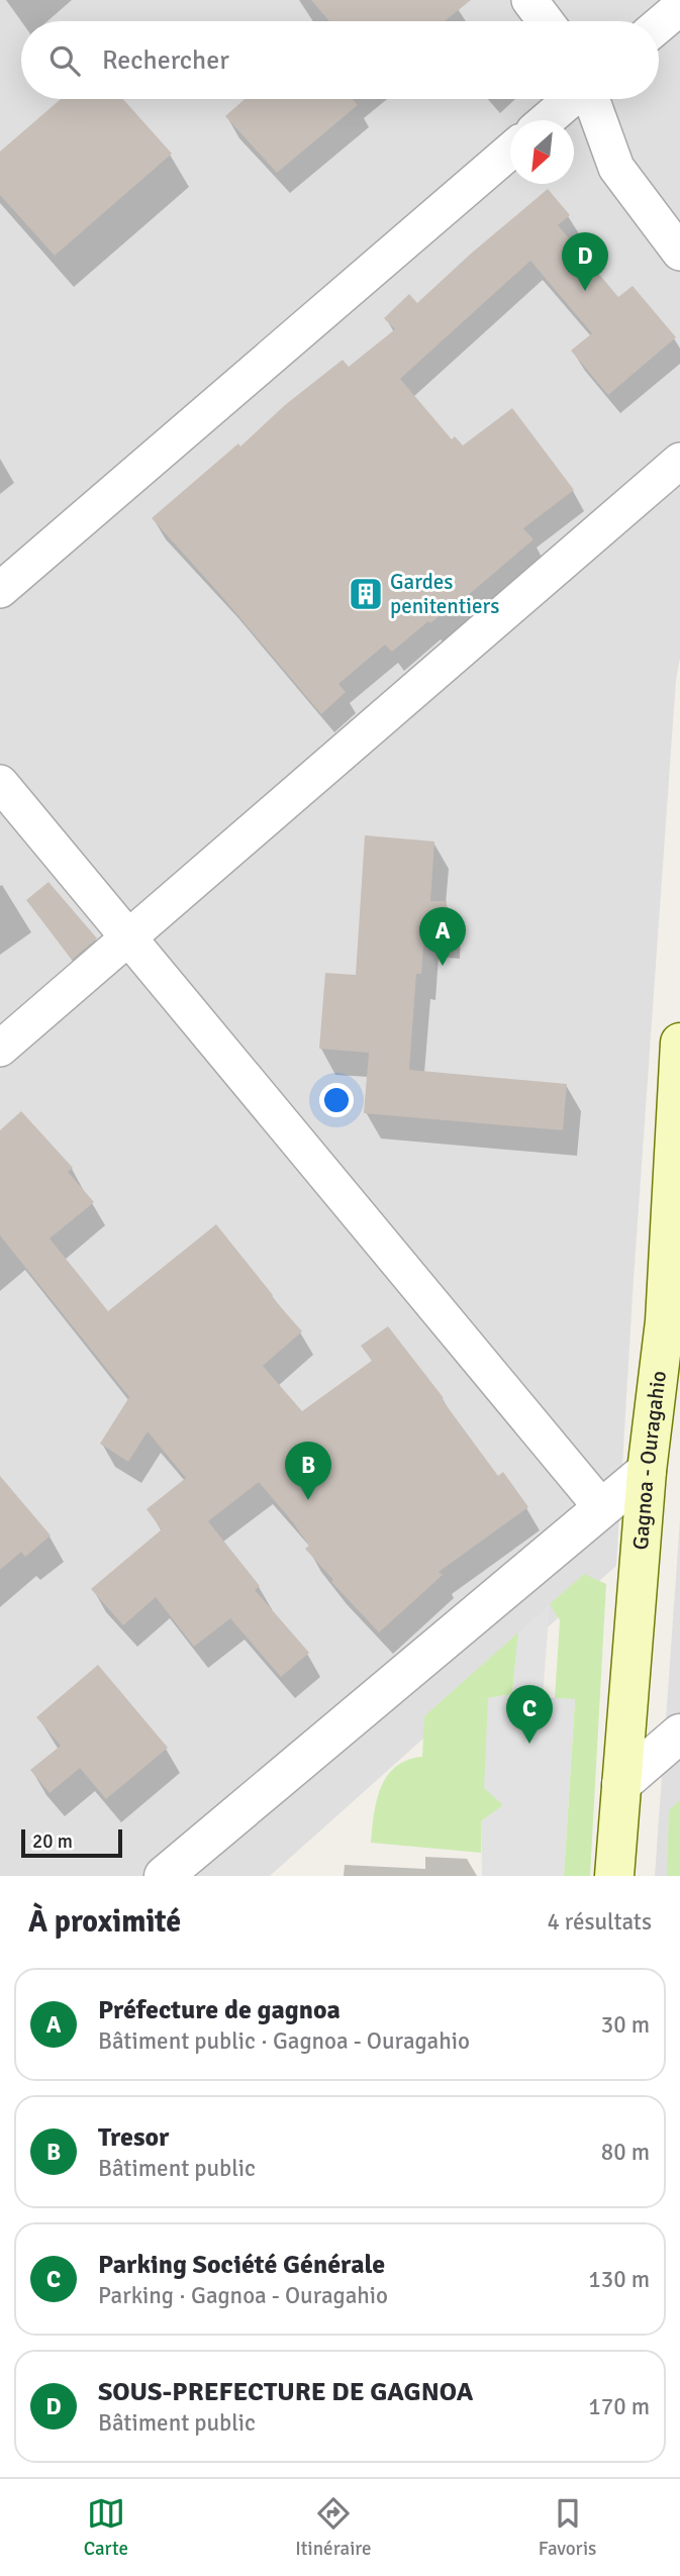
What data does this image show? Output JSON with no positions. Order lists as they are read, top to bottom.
{
  "streets": {
    "main road": ["Gagnoa - Ouragahio"]
  },
  "places": {
    "building": ["Gardes penitentiers"]
  },
  "scale_bar": "20 m",
  "north": "bottom left",
  "page": {
    "search": "Rechercher",
    "pins": [
      "D",
      "A",
      "B",
      "C"
    ],
    "scale": "20 m",
    "heading": ["À proximité", "4 résultats"],
    "list": [
      {
        "mark": "A",
        "name": "Préfecture de gagnoa",
        "note": "Bâtiment public · Gagnoa - Ouragahio",
        "value": "30 m"
      },
      {
        "mark": "B",
        "name": "Tresor",
        "note": "Bâtiment public",
        "value": "80 m"
      },
      {
        "mark": "C",
        "name": "Parking Société Générale",
        "note": "Parking · Gagnoa - Ouragahio",
        "value": "130 m"
      },
      {
        "mark": "D",
        "name": "SOUS-PREFECTURE DE GAGNOA",
        "note": "Bâtiment public",
        "value": "170 m"
      }
    ],
    "nav": ["Carte", "Itinéraire", "Favoris"]
  }
}
